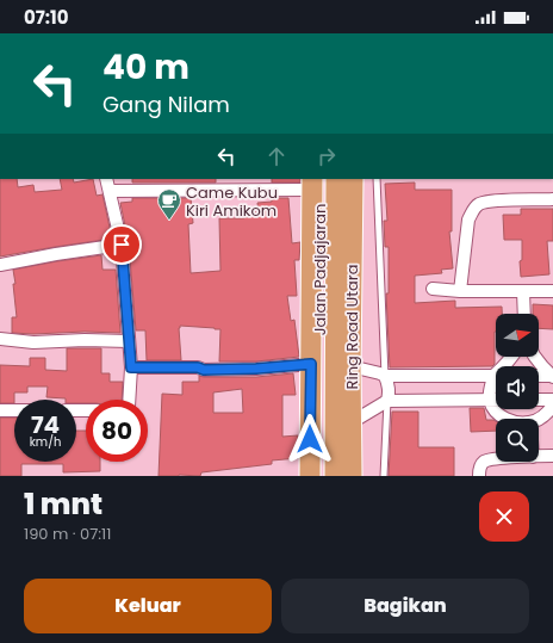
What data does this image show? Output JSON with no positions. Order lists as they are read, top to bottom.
{
  "streets": {
    "highway": ["Jalan Padjajaran", "Ring Road Utara"]
  },
  "crossings": [
    ["Jalan Padjajaran", "Ring Road Utara"]
  ],
  "places": {
    "cafe": ["Came Kubu Kiri Amikom"]
  },
  "north": "right",
  "page": {
    "status": "07:10",
    "turn": ["40 m", "Gang Nilam"],
    "speed": "74 km/h",
    "limit": "80",
    "heading": ["1 mnt", "190 m · 07:11"],
    "buttons": ["Keluar", "Bagikan"]
  }
}
